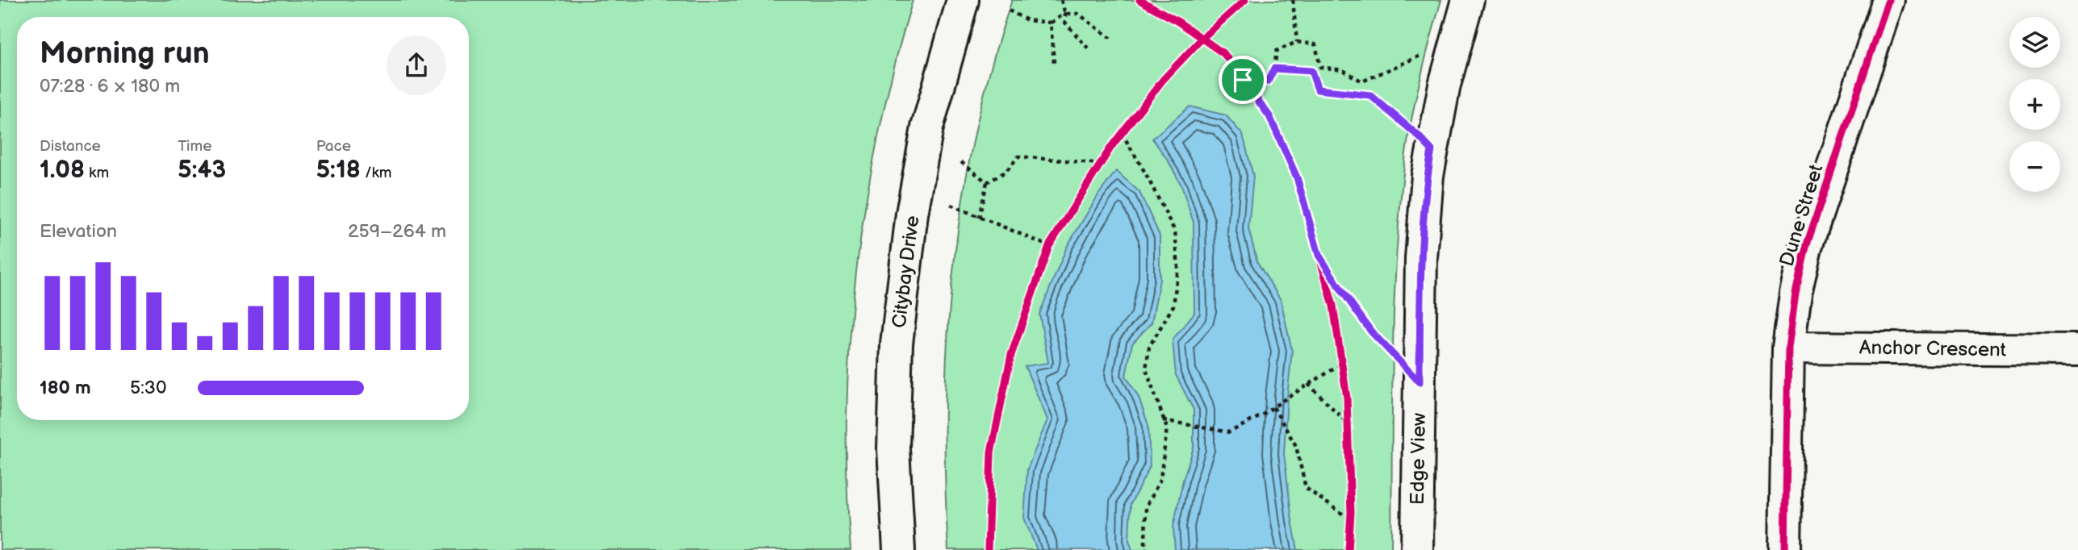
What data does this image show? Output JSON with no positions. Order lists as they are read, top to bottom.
{
  "streets": {
    "street": [
      "Dune Street",
      "Citybay Drive",
      "Anchor Crescent",
      "Edge View"
    ]
  },
  "crossings": [
    ["Dune Street", "Anchor Crescent"]
  ],
  "page": {
    "map_buttons": ["+", "−"],
    "heading": ["Morning run", "07:28 · 6 × 180 m"],
    "stats": [
      ["Distance", "1.08 km"],
      ["Time", "5:43"],
      ["Pace", "5:18 /km"]
    ],
    "chart": ["Elevation", "259–264 m"],
    "list": [
      {
        "name": "180 m",
        "note": "5:30"
      }
    ]
  }
}
